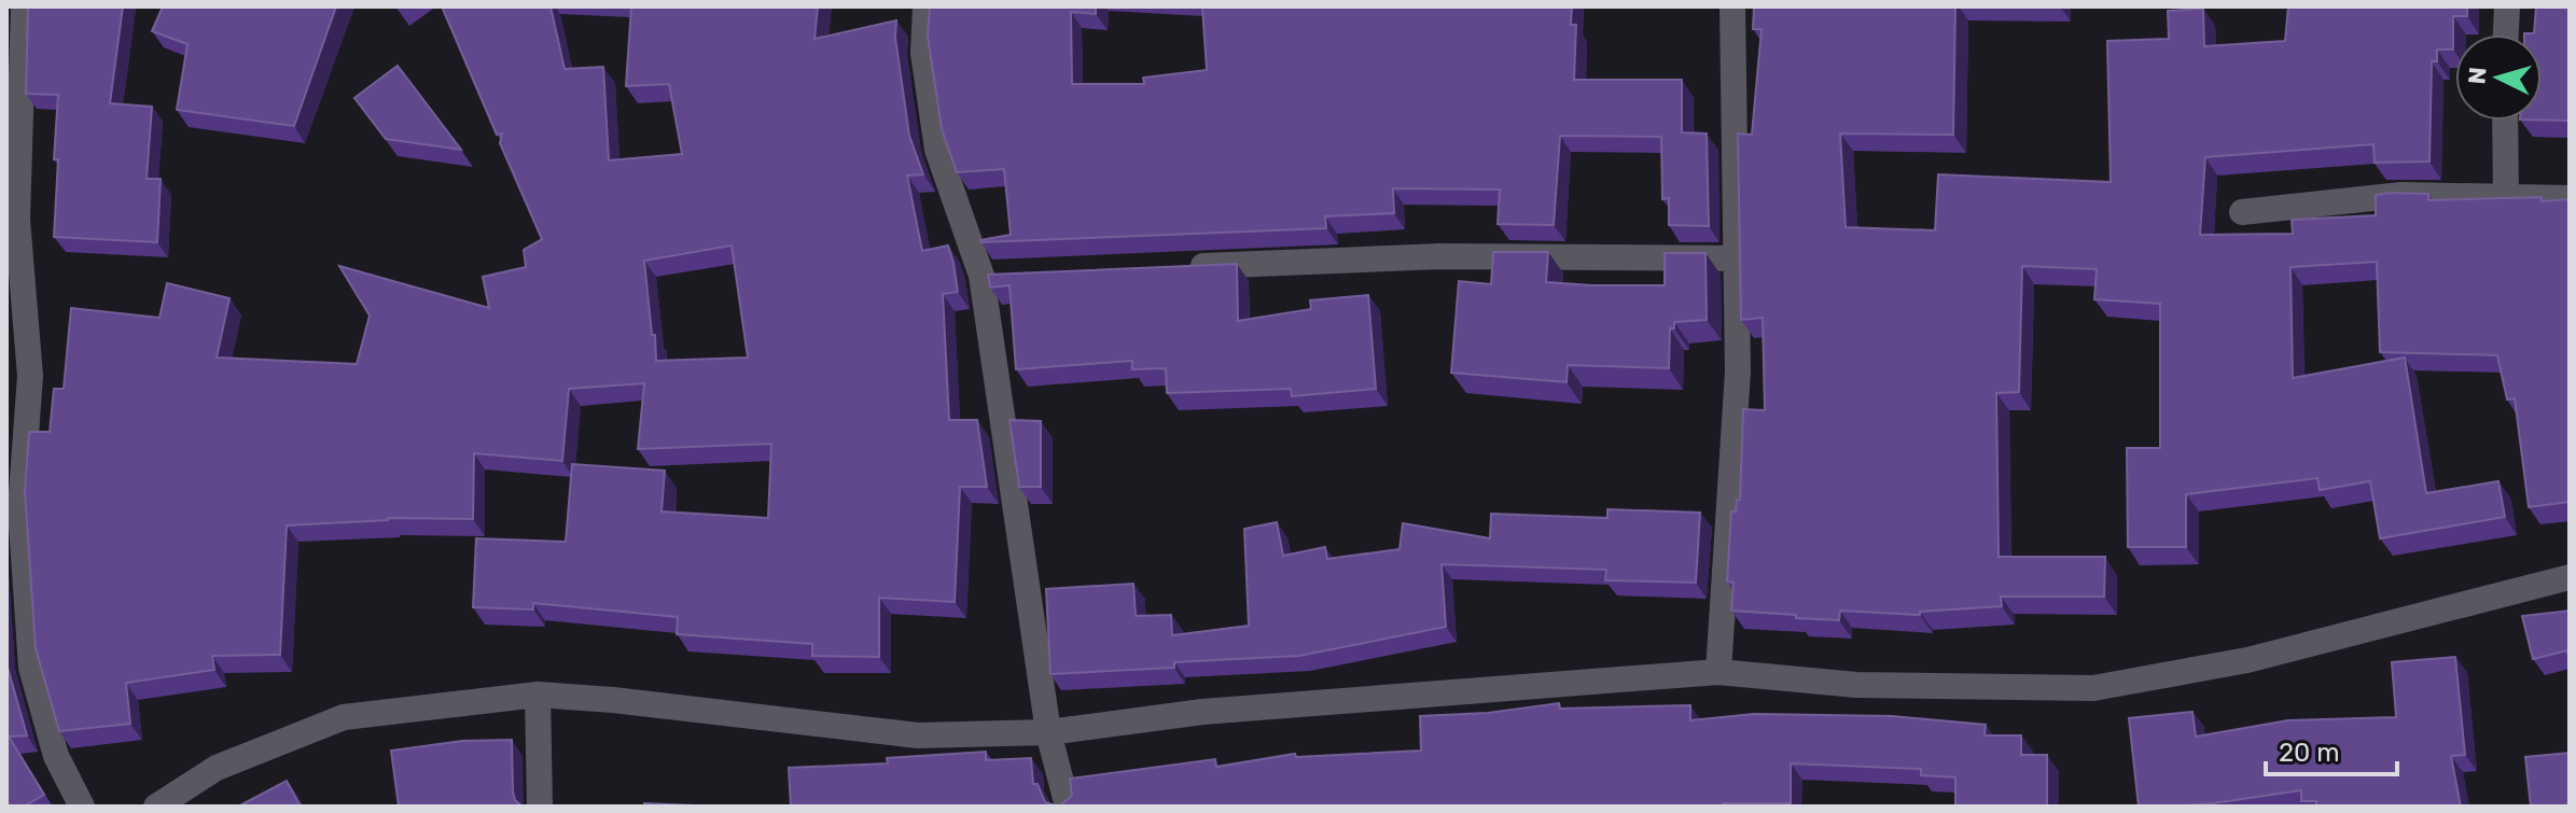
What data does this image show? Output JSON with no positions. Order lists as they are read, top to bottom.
{
  "scale_bar": "20 m",
  "north": "left"
}
